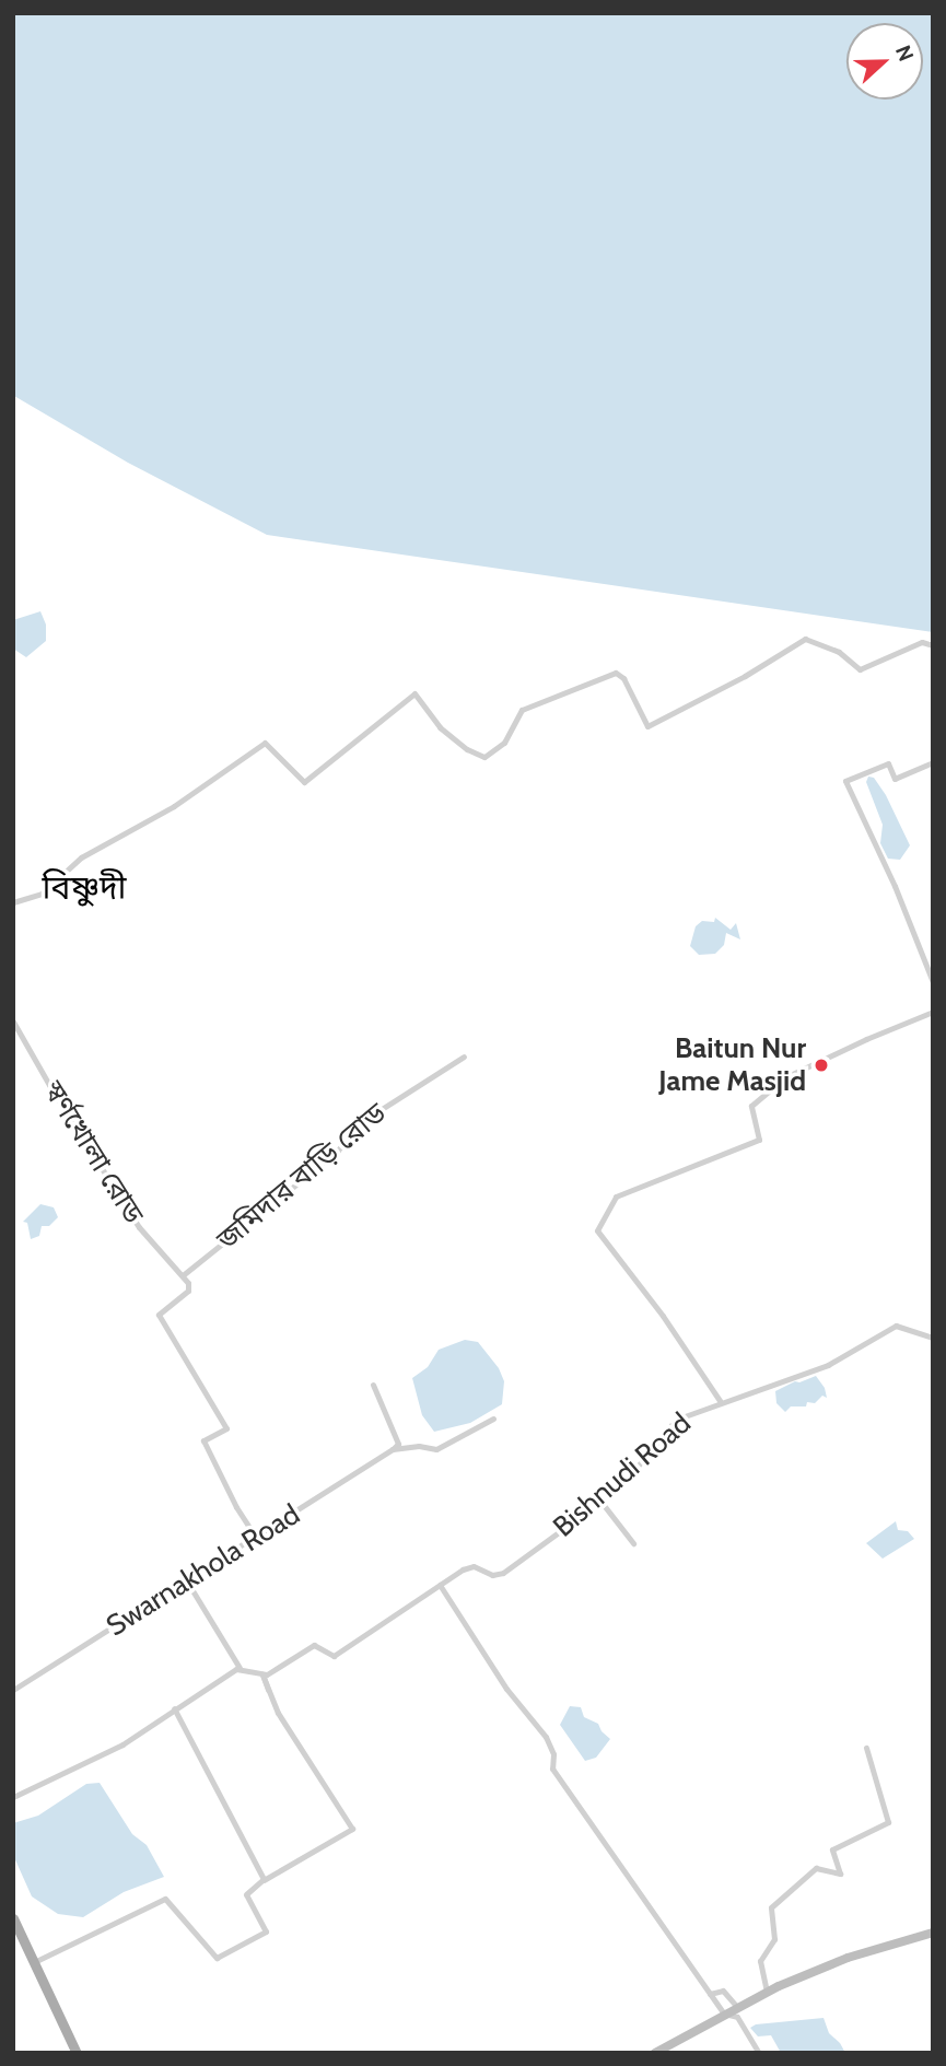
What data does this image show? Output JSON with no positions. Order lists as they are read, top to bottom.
{
  "streets": {
    "street": [
      "স্বর্ণখোলা রোড",
      "জমিদার বাড়ি রোড",
      "Bishnudi Road",
      "Swarnakhola Road"
    ]
  },
  "crossings": [
    ["স্বর্ণখোলা রোড", "জমিদার বাড়ি রোড"]
  ],
  "districts": ["বিষ্ণুদী"],
  "places": ["Baitun Nur Jame Masjid"],
  "north": "right"
}
